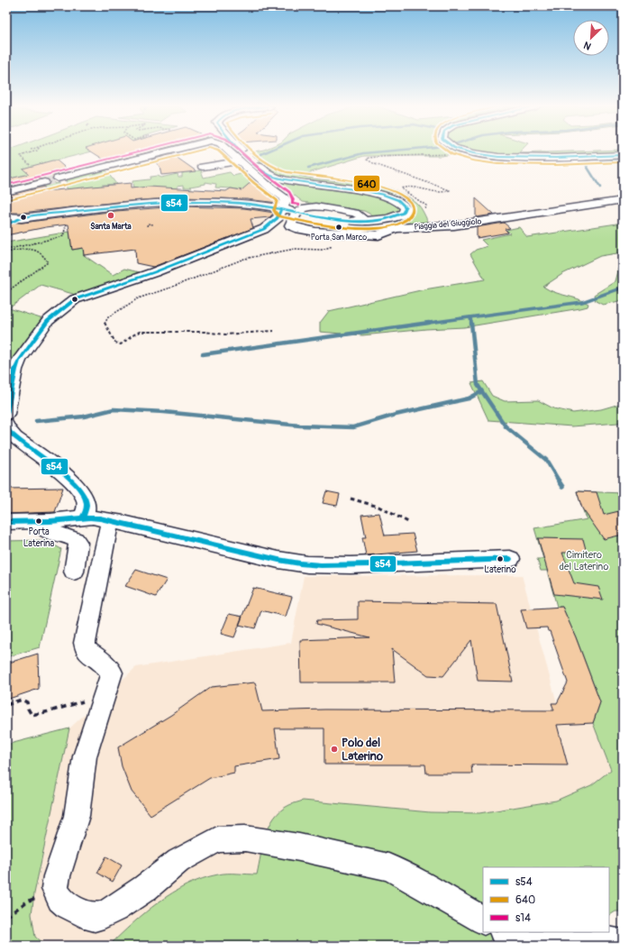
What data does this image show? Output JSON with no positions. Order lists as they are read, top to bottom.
{
  "streets": {
    "street": ["Piaggia del Giuggiolo"]
  },
  "parks": ["Cimitero del Laterino"],
  "places": [
    "Santa Marta",
    "Porta San Marco",
    "Porta Laterina",
    "Laterino",
    "Polo del Laterino"
  ],
  "lines": ["transit line s54", "transit line 640", "transit line s14"],
  "legend": ["s54", "640", "s14"],
  "north": "bottom left"
}
